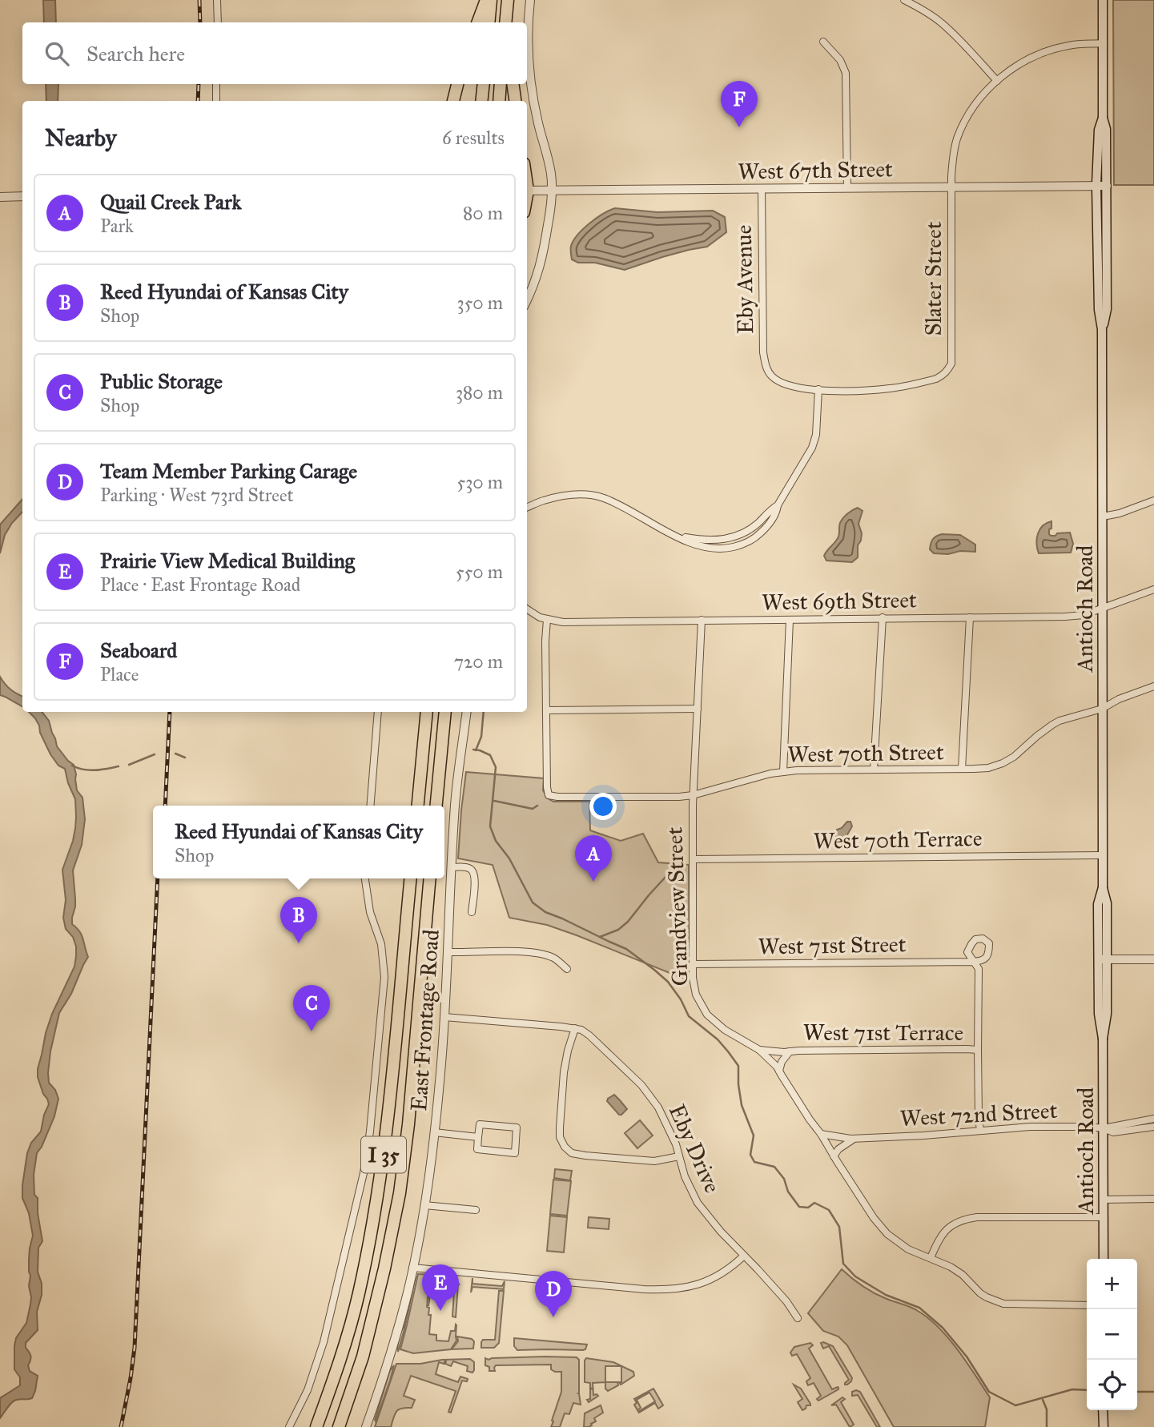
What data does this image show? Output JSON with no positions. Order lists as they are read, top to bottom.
{
  "streets": {
    "highway": ["I 35"],
    "main road": ["Antioch Road"],
    "street": [
      "West 67th Street",
      "Slater Street",
      "Eby Avenue",
      "West 69th Street",
      "West 70th Street",
      "West 70th Terrace",
      "Grandview Street",
      "West 71st Street",
      "East Frontage Road",
      "West 71st Terrace",
      "West 72nd Street",
      "Eby Drive"
    ]
  },
  "crossings": [
    ["West 67th Street", "Slater Street"],
    ["West 67th Street", "Eby Avenue"],
    ["West 67th Street", "Antioch Road"],
    ["Slater Street", "Eby Avenue"],
    ["Slater Street", "Antioch Road"],
    ["West 69th Street", "Antioch Road"],
    ["West 69th Street", "Grandview Street"],
    ["Antioch Road", "West 70th Street"],
    ["Antioch Road", "West 70th Terrace"],
    ["Antioch Road", "West 72nd Street"],
    ["West 70th Street", "Grandview Street"],
    ["West 70th Terrace", "Grandview Street"],
    ["Grandview Street", "West 71st Street"],
    ["Grandview Street", "West 71st Terrace"],
    ["Grandview Street", "West 72nd Street"],
    ["West 71st Street", "West 71st Terrace"],
    ["East Frontage Road", "Eby Drive"]
  ],
  "page": {
    "search": "Search here",
    "pins": [
      "F",
      "A",
      "B",
      "C",
      "E",
      "D"
    ],
    "heading": ["Nearby", "6 results"],
    "list": [
      {
        "mark": "A",
        "name": "Quail Creek Park",
        "note": "Park",
        "value": "80 m"
      },
      {
        "mark": "B",
        "name": "Reed Hyundai of Kansas City",
        "note": "Shop",
        "value": "350 m"
      },
      {
        "mark": "C",
        "name": "Public Storage",
        "note": "Shop",
        "value": "380 m"
      },
      {
        "mark": "D",
        "name": "Team Member Parking Carage",
        "note": "Parking · West 73rd Street",
        "value": "530 m"
      },
      {
        "mark": "E",
        "name": "Prairie View Medical Building",
        "note": "Place · East Frontage Road",
        "value": "550 m"
      },
      {
        "mark": "F",
        "name": "Seaboard",
        "note": "Place",
        "value": "720 m"
      }
    ],
    "popup": ["Reed Hyundai of Kansas City", "Shop"],
    "map_buttons": ["+", "−"]
  }
}
